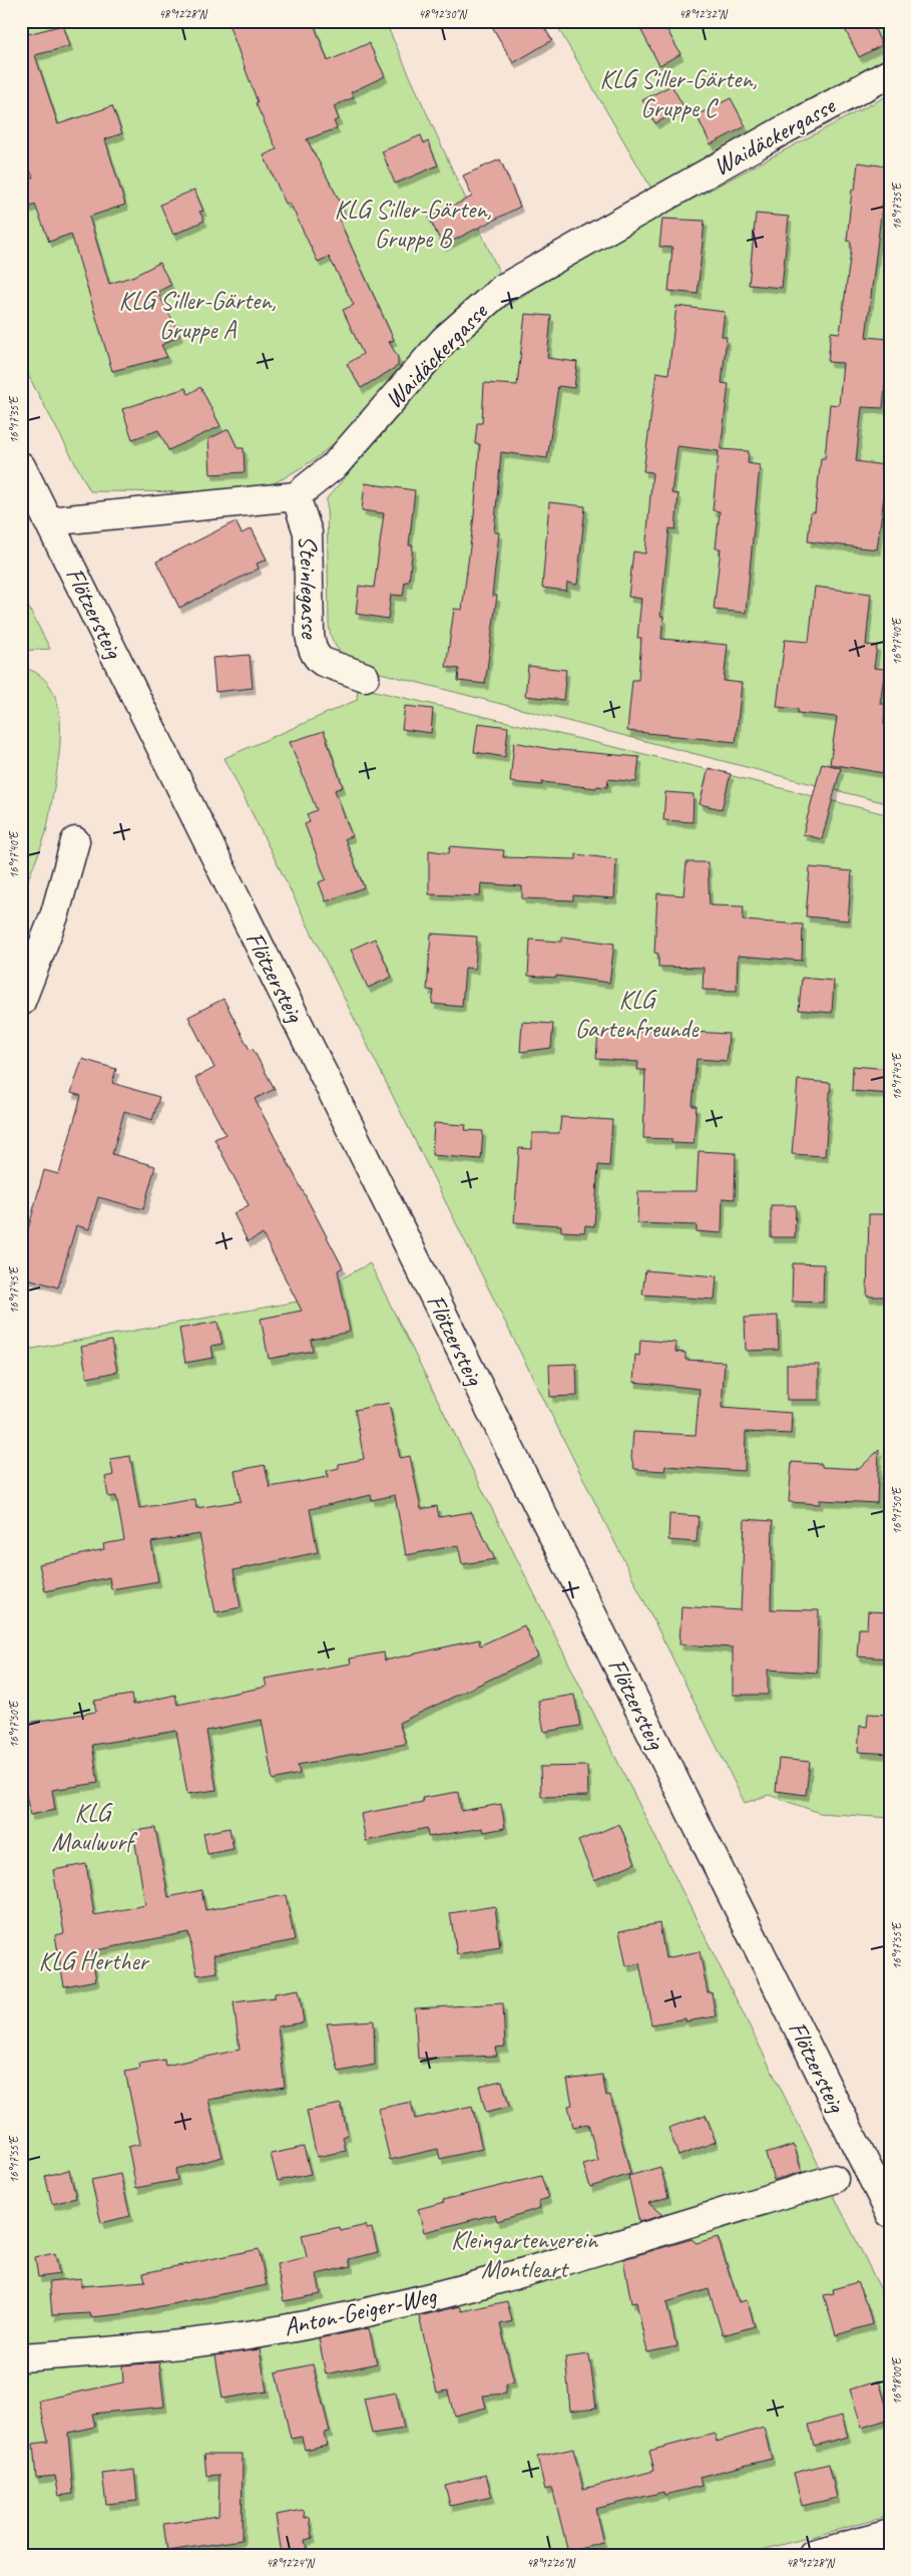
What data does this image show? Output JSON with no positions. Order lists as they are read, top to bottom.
{
  "streets": {
    "street": [
      "Waidäckergasse",
      "Steinlegasse",
      "Flötzersteig",
      "Anton-Geiger-Weg"
    ]
  },
  "crossings": [
    ["Waidäckergasse", "Steinlegasse"]
  ],
  "parks": [
    "KLG Siller-Gärten, Gruppe C",
    "KLG Siller-Gärten, Gruppe B",
    "KLG Siller-Gärten, Gruppe A",
    "KLG Gartenfreunde",
    "KLG Maulwurf",
    "KLG Herther",
    "Kleingartenverein Montleart"
  ],
  "coordinates": [
    "48°12'28\"N",
    "48°12'30\"N",
    "48°12'32\"N",
    "16°17'35\"E",
    "16°17'40\"E",
    "16°17'45\"E",
    "16°17'50\"E",
    "16°17'55\"E",
    "16°18'00\"E",
    "48°12'24\"N",
    "48°12'26\"N"
  ]
}
